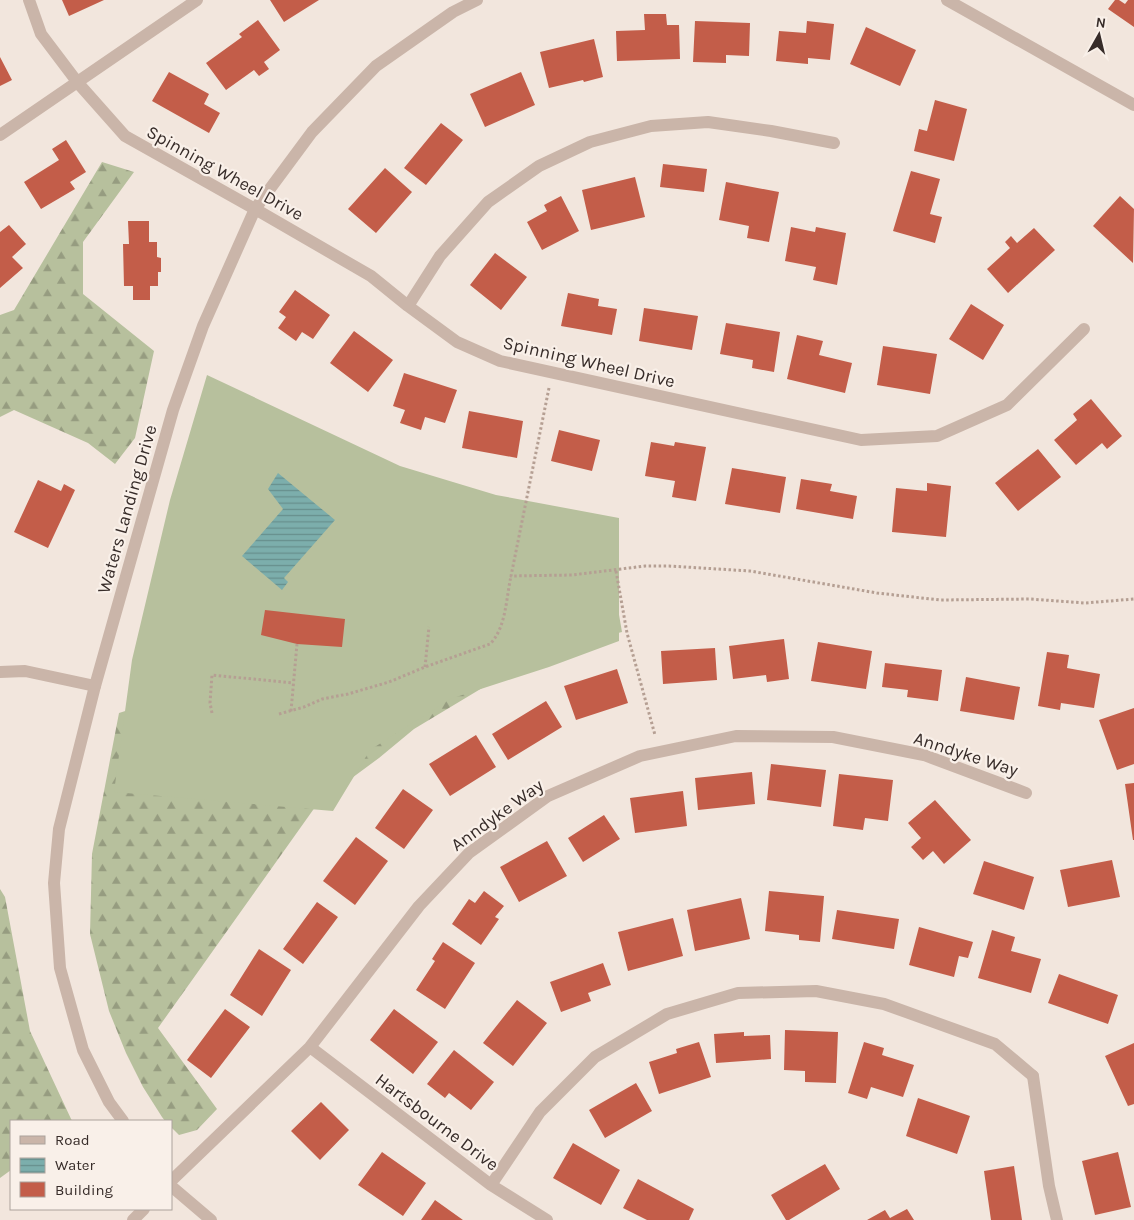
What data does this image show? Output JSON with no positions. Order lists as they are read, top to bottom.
{
  "streets": {
    "street": [
      "Spinning Wheel Drive",
      "Waters Landing Drive",
      "Anndyke Way",
      "Hartsbourne Drive"
    ]
  },
  "crossings": [
    ["Spinning Wheel Drive", "Waters Landing Drive"],
    ["Anndyke Way", "Hartsbourne Drive"]
  ],
  "legend": ["Road", "Water", "Building"],
  "north": "top"
}
